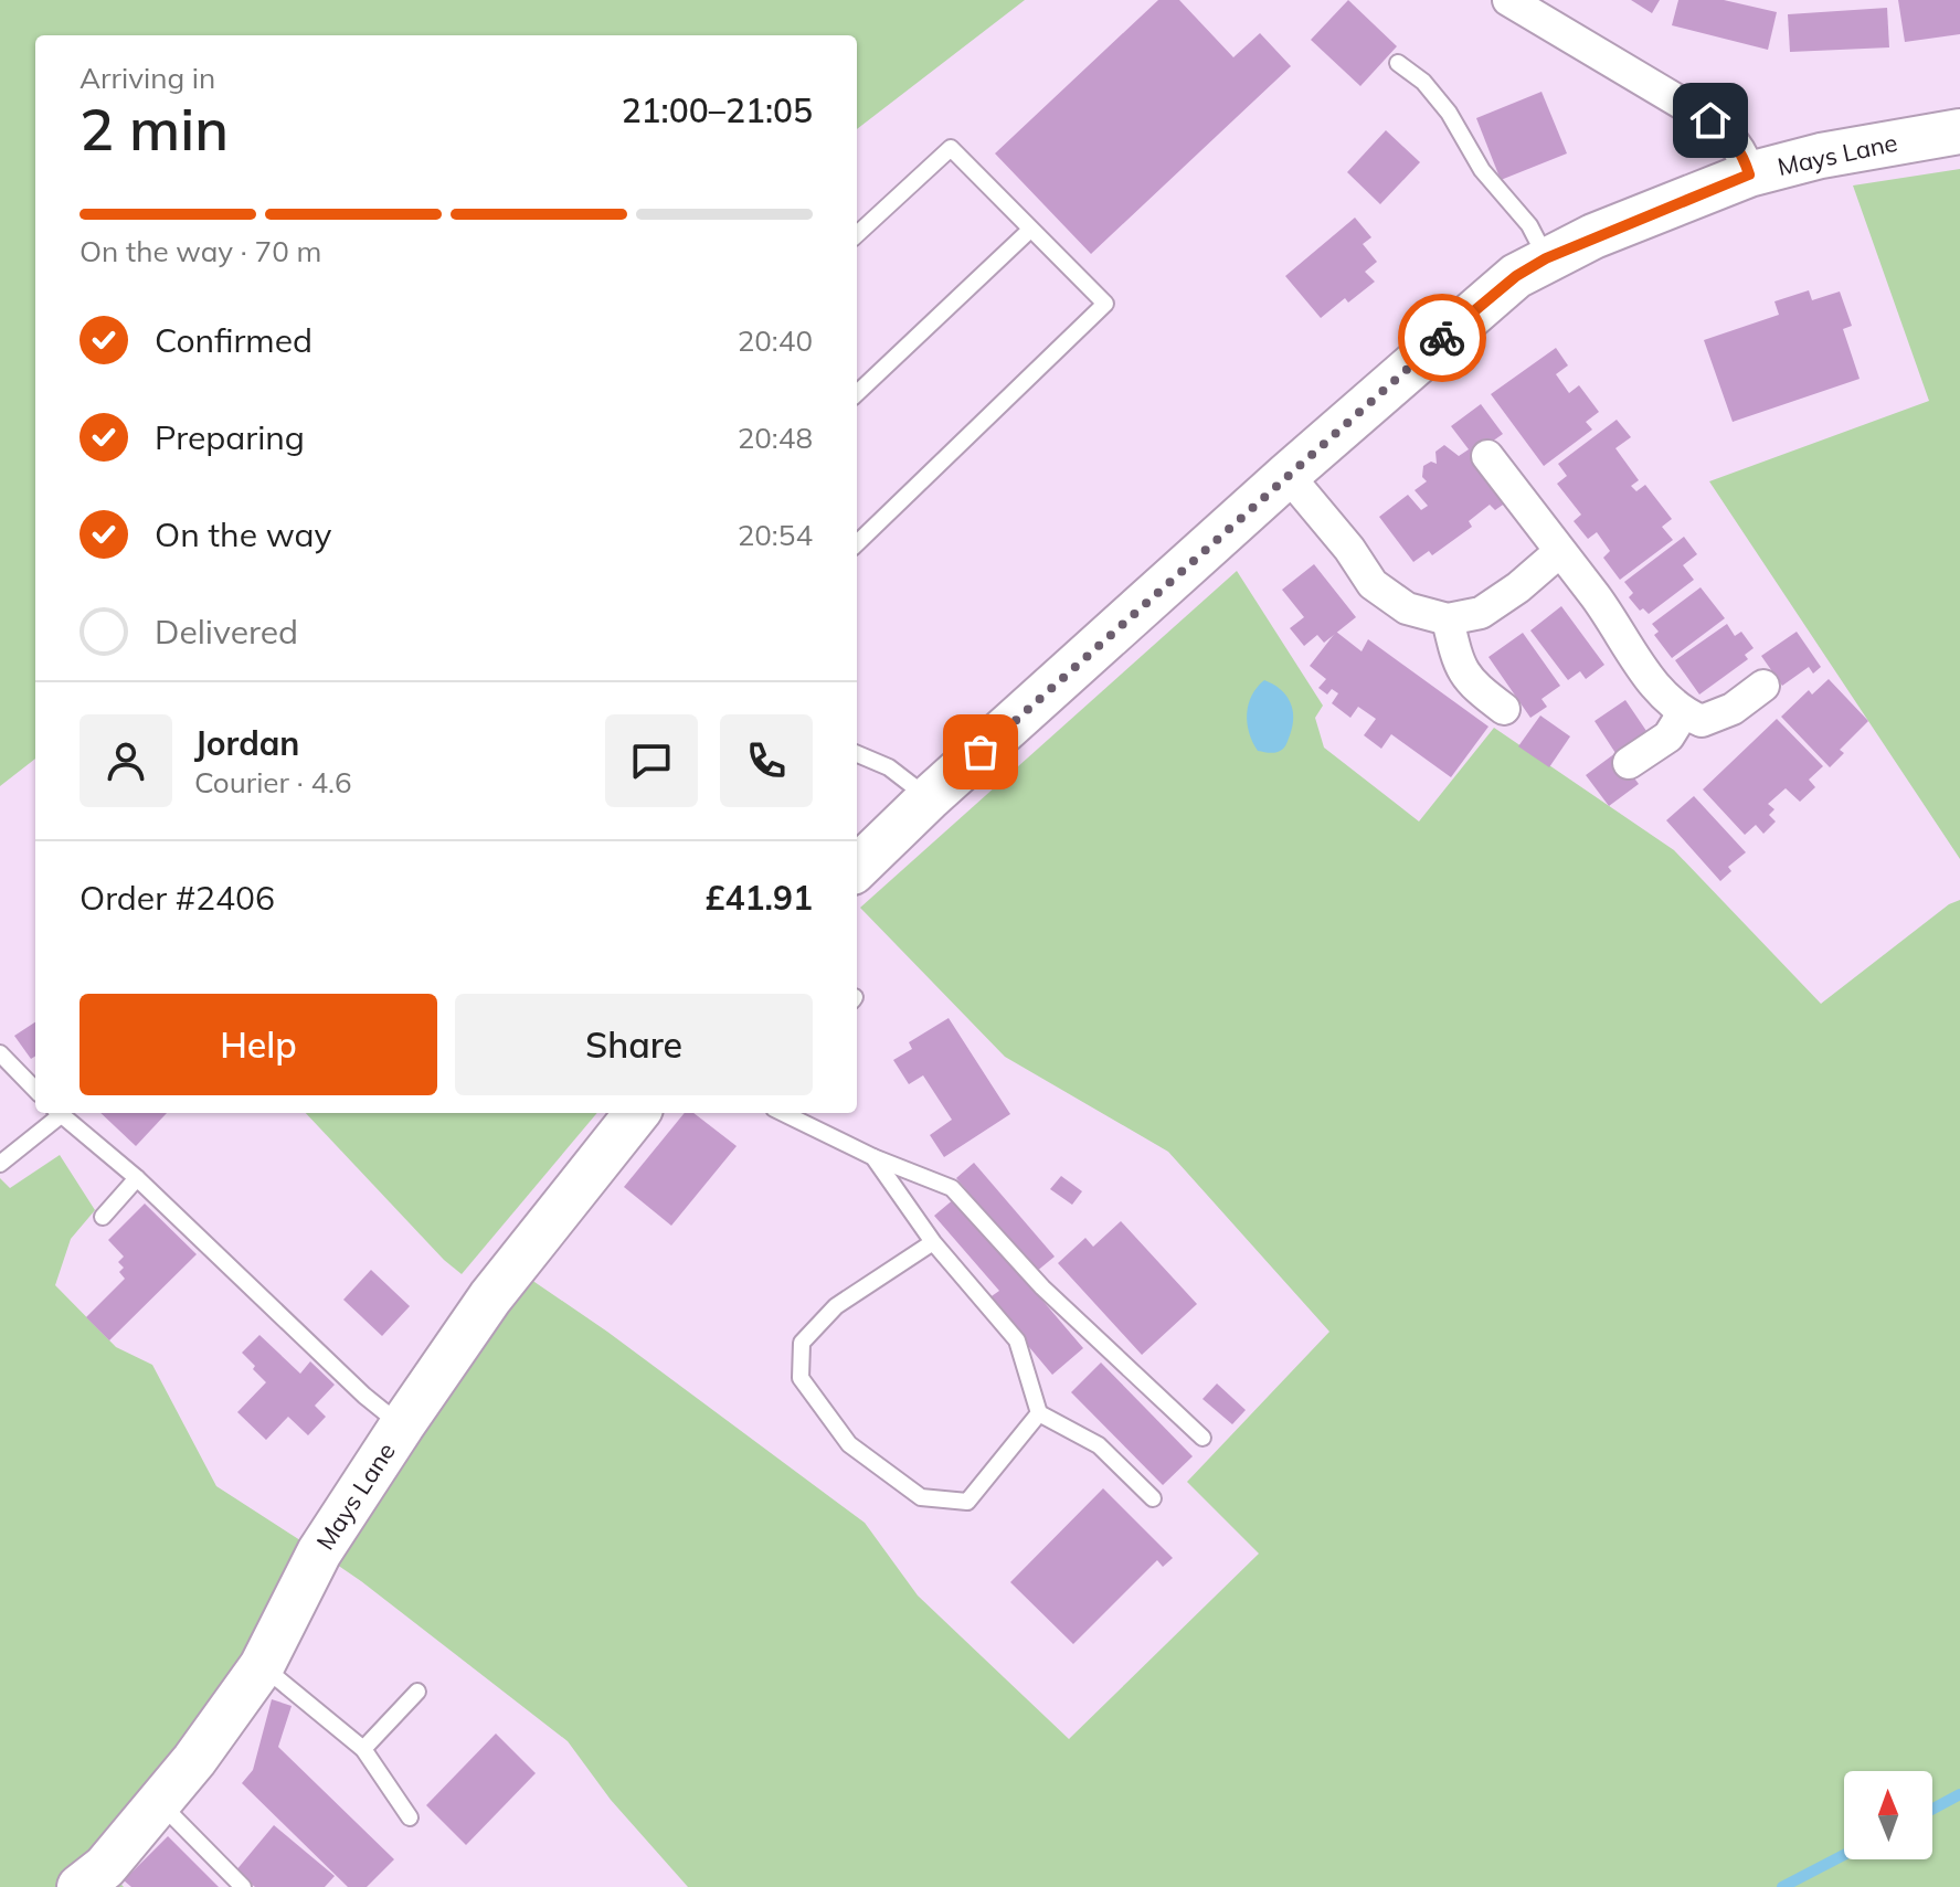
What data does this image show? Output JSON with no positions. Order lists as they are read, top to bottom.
{
  "streets": {
    "street": ["Mays Lane"]
  },
  "north": "top",
  "page": {
    "heading": ["2 min", "Arriving in", "21:00–21:05"],
    "panel": [
      "Jordan",
      "Courier · 4.6",
      "Order #2406",
      "£41.91"
    ],
    "bar": "On the way · 70 m",
    "list": [
      ["Confirmed", "20:40"],
      ["Preparing", "20:48"],
      ["On the way", "20:54"],
      "Delivered"
    ],
    "buttons": ["Help", "Share"]
  }
}
